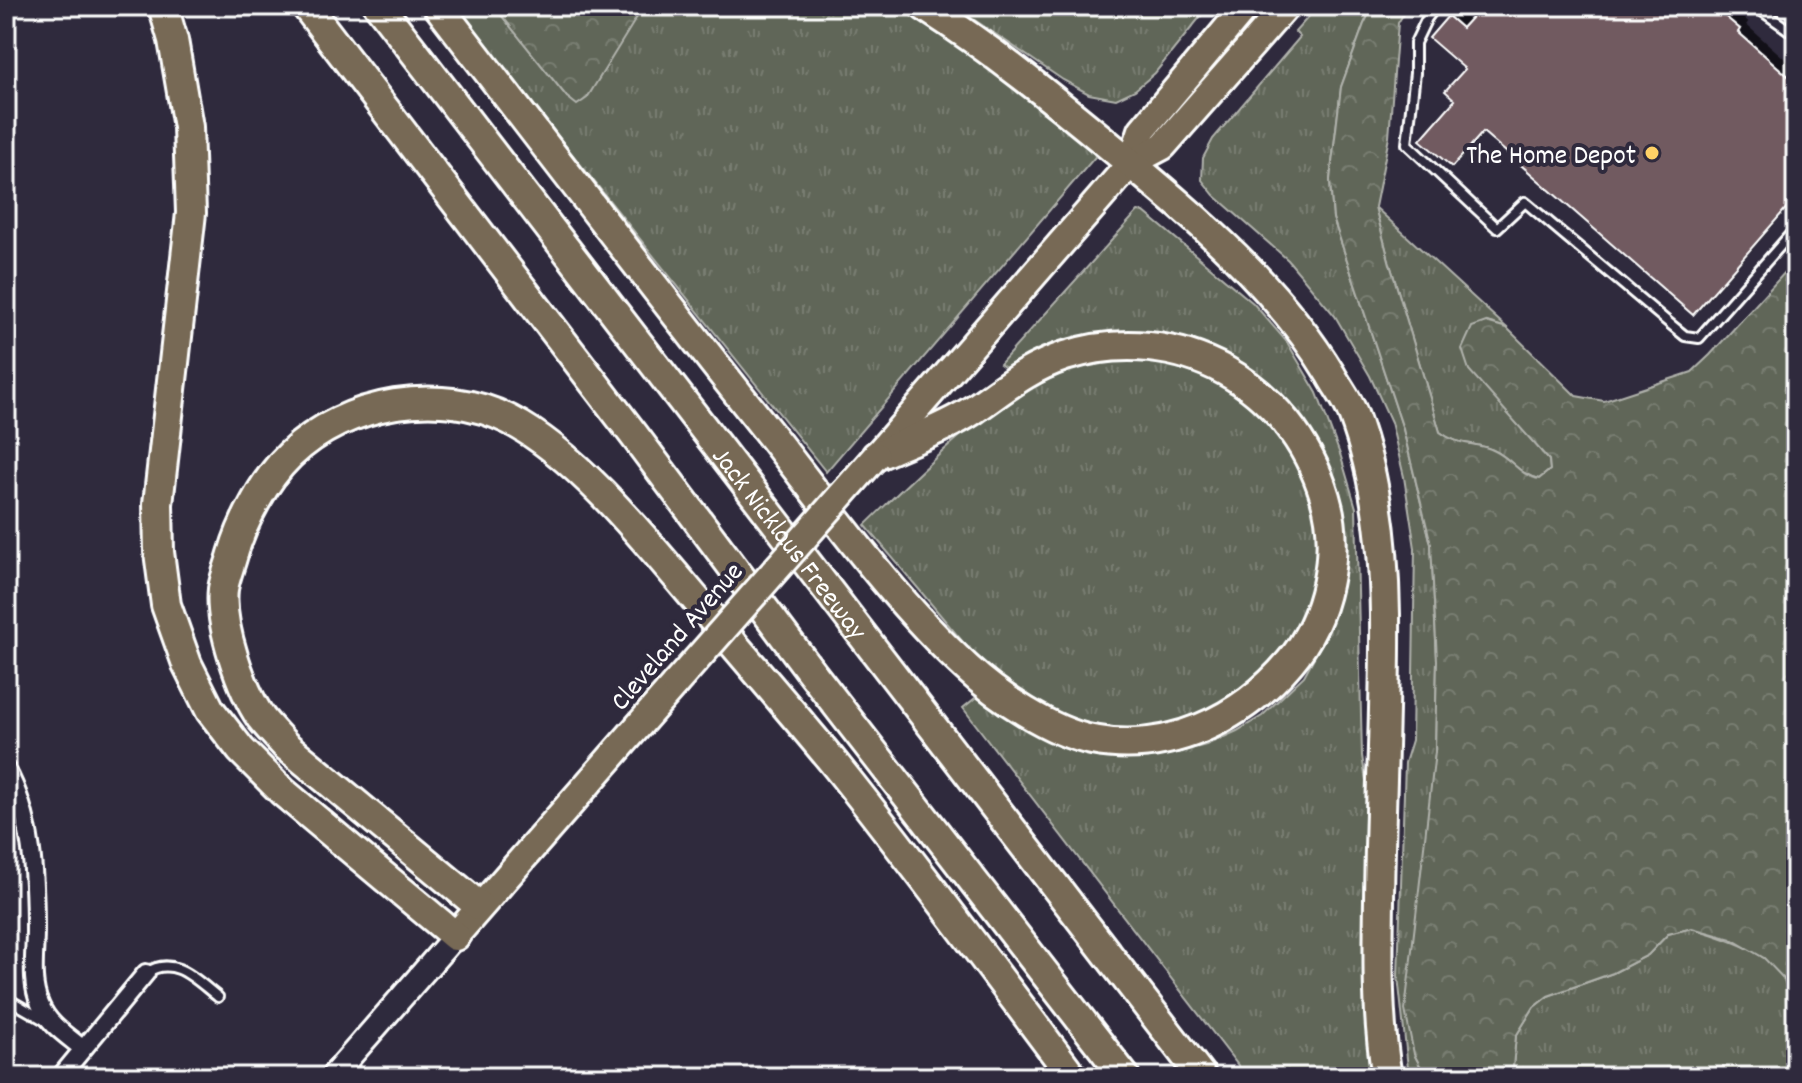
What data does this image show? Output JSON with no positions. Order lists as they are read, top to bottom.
{
  "streets": {
    "highway": ["Jack Nicklaus Freeway"],
    "main road": ["Cleveland Avenue"]
  },
  "places": ["The Home Depot"]
}
